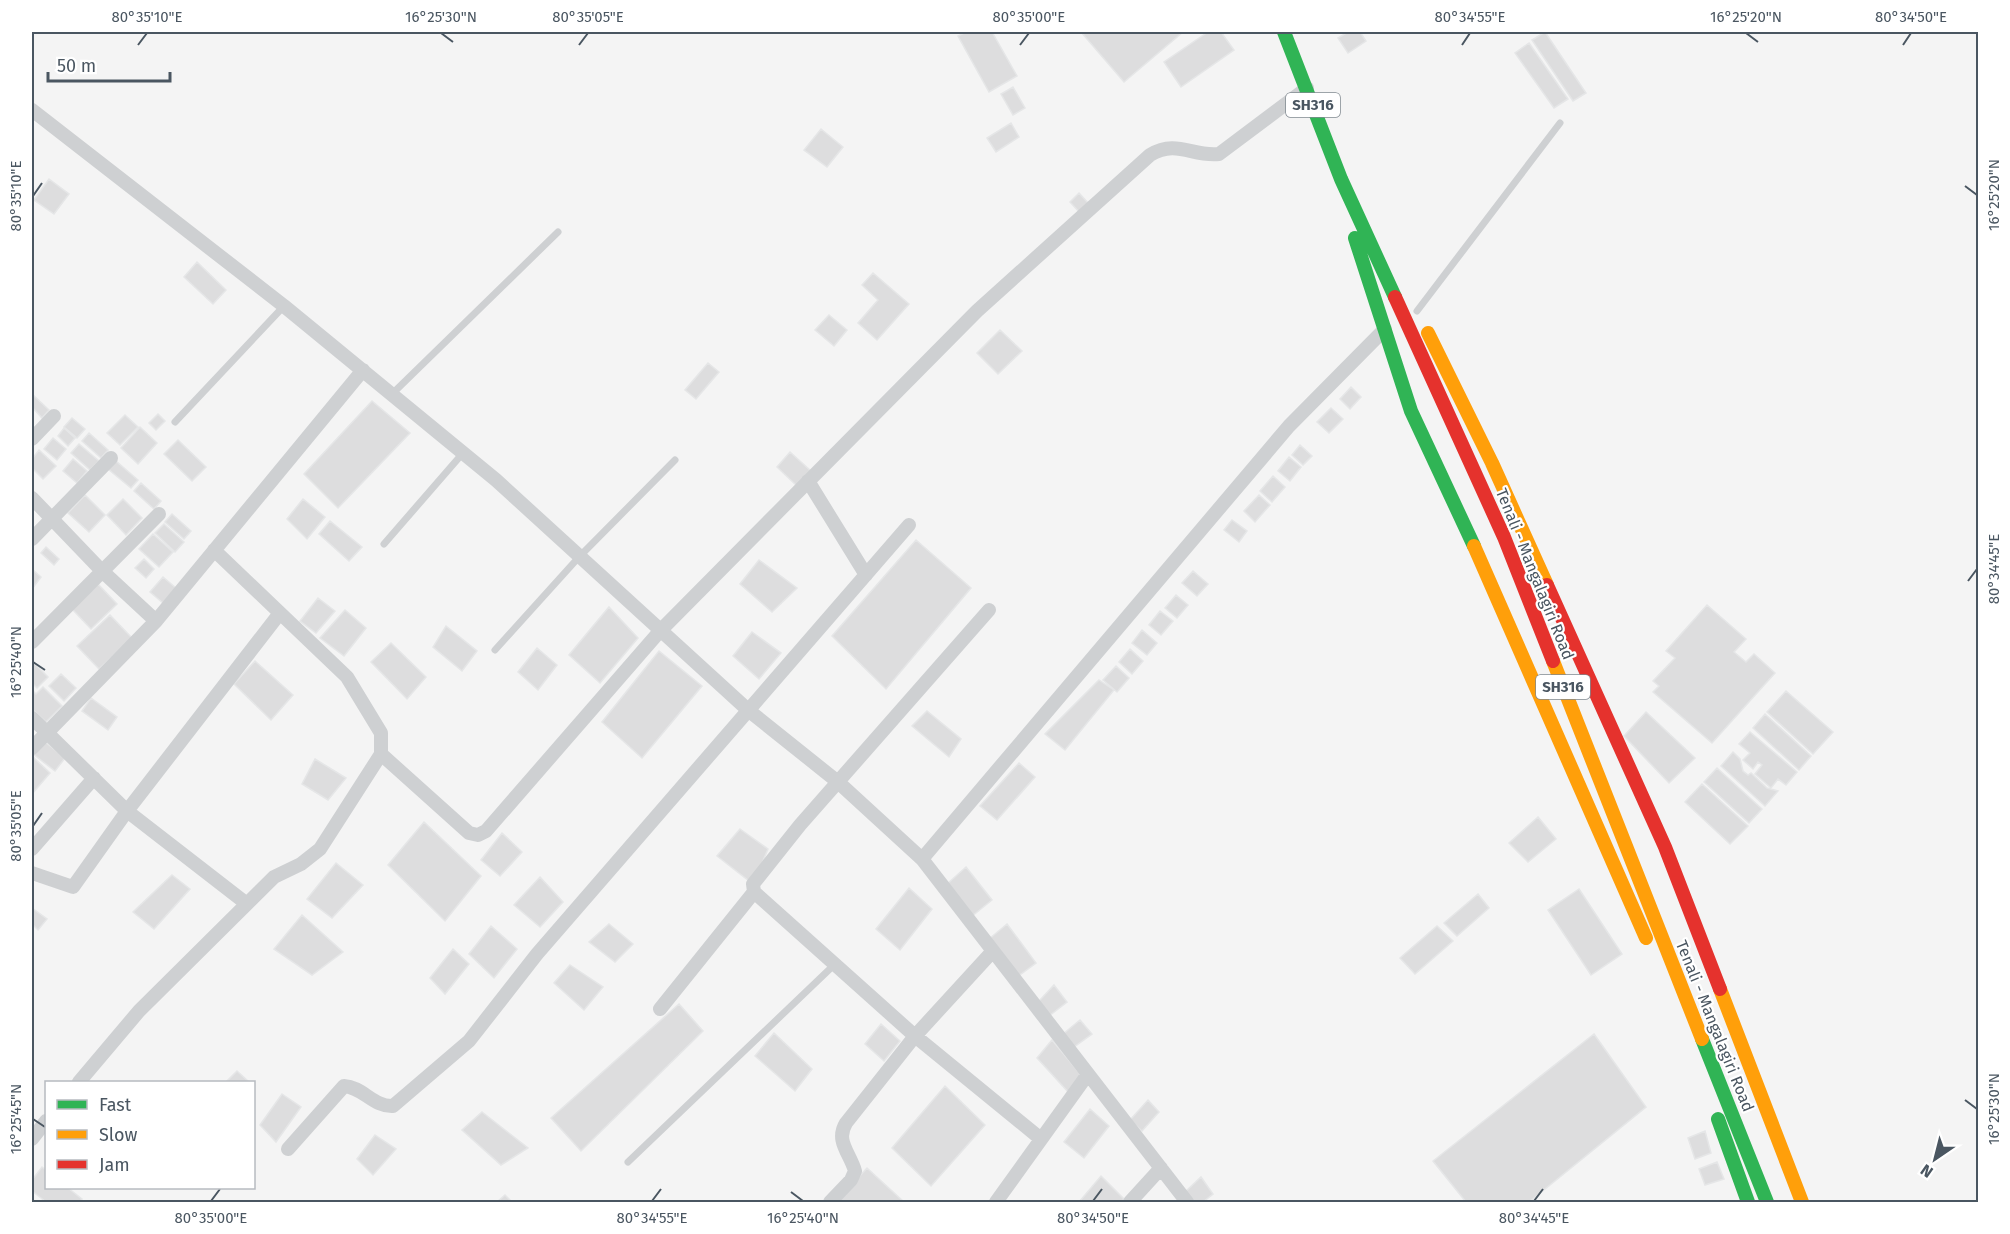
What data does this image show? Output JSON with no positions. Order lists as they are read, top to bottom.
{
  "streets": {
    "main road": ["SH316", "Tenali - Mangalagiri Road"]
  },
  "legend": ["Fast", "Slow", "Jam"],
  "scale_bar": "50 m",
  "north": "bottom left",
  "coordinates": [
    "80°35'10\"E",
    "16°25'30\"N",
    "80°35'05\"E",
    "80°35'00\"E",
    "80°34'55\"E",
    "16°25'20\"N",
    "80°34'50\"E",
    "80°34'45\"E",
    "16°25'40\"N",
    "16°25'45\"N"
  ]
}
